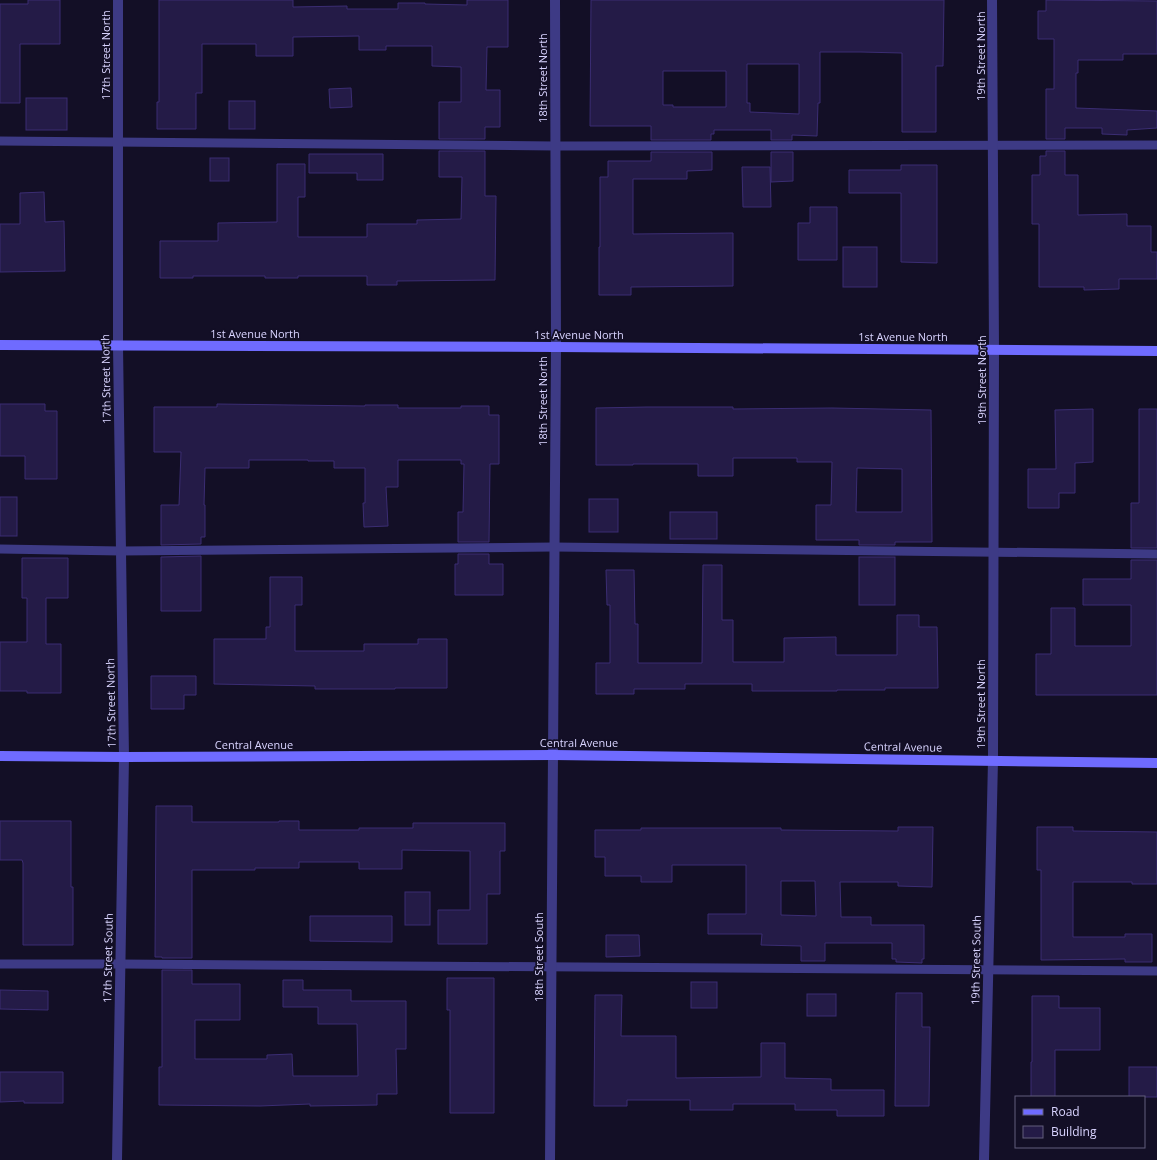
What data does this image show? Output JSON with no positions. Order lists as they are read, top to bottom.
{
  "streets": {
    "main road": ["1st Avenue North", "Central Avenue"],
    "street": [
      "17th Street North",
      "19th Street North",
      "18th Street North",
      "18th Street South",
      "17th Street South",
      "19th Street South"
    ]
  },
  "crossings": [
    ["17th Street North", "1st Avenue North"],
    ["17th Street North", "Central Avenue"],
    ["17th Street North", "17th Street South"],
    ["19th Street North", "1st Avenue North"],
    ["19th Street North", "Central Avenue"],
    ["19th Street North", "19th Street South"],
    ["18th Street North", "1st Avenue North"],
    ["18th Street North", "Central Avenue"],
    ["18th Street North", "18th Street South"],
    ["Central Avenue", "18th Street South"],
    ["Central Avenue", "17th Street South"],
    ["Central Avenue", "19th Street South"]
  ],
  "legend": ["Road", "Building"]
}
